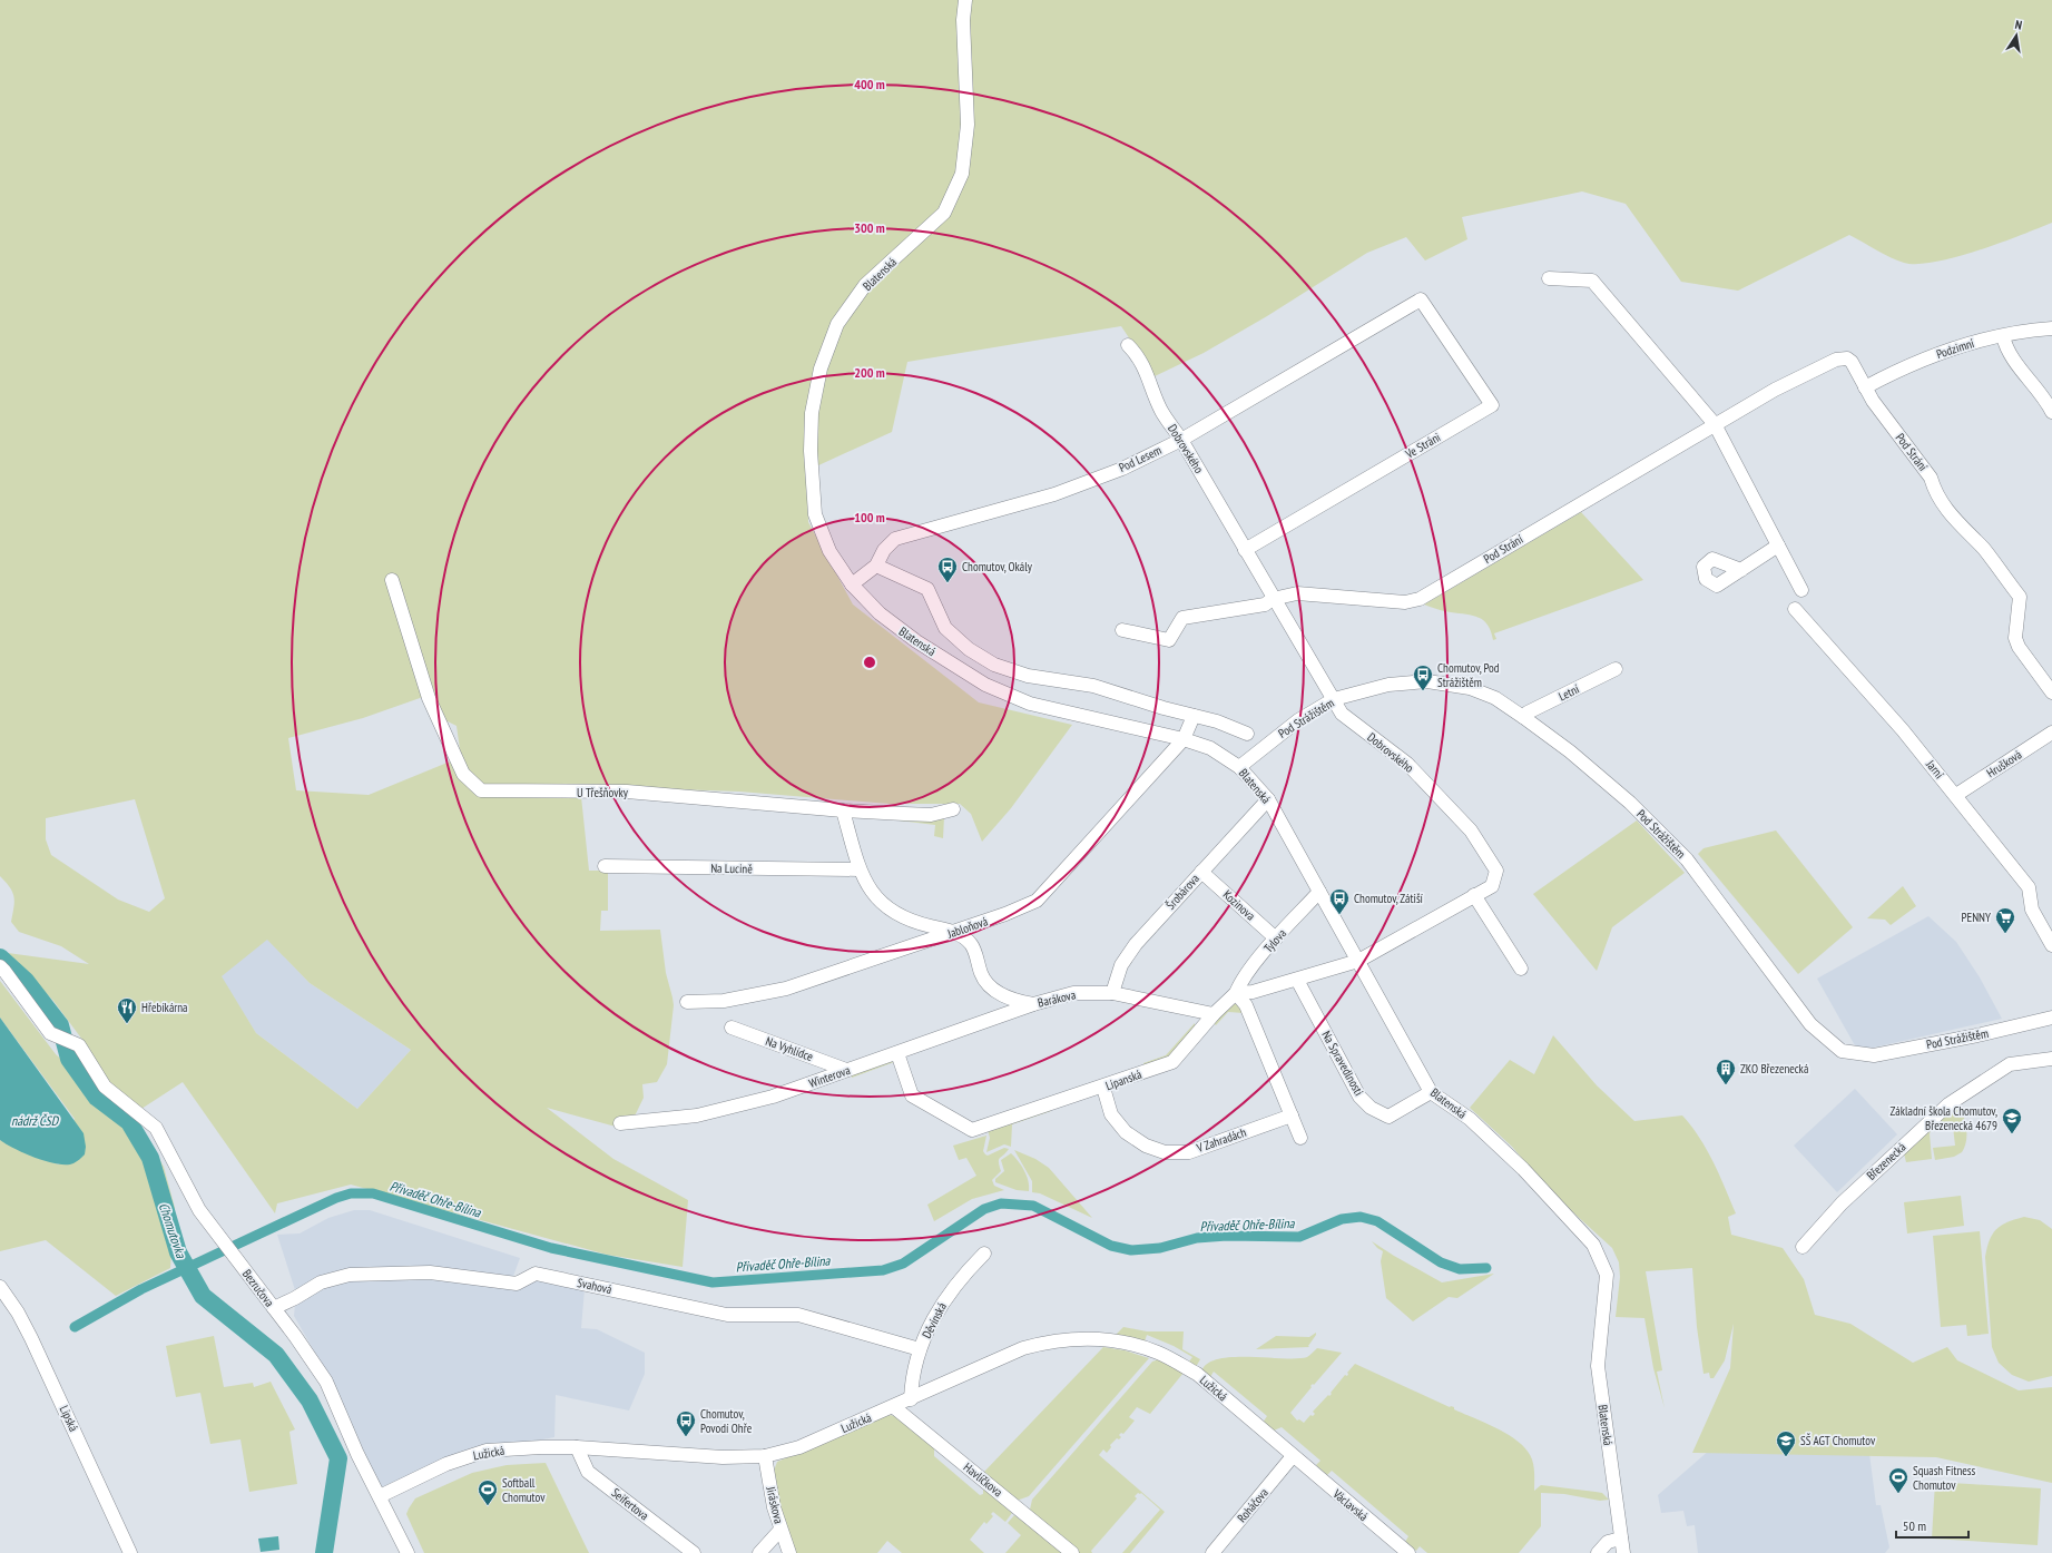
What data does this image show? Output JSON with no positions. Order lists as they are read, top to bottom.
{
  "streets": {
    "street": [
      "Blatenská",
      "Podzimní",
      "Ve Stráni",
      "Dobrovského",
      "Pod Strání",
      "Pod Lesem",
      "Letní",
      "Pod Strážištěm",
      "Hrušková",
      "Jarní",
      "U Třešňovky",
      "Na Lucině",
      "Šrobárova",
      "Kozinova",
      "Jabloňová",
      "Tylova",
      "Barákova",
      "Na Vyhlídce",
      "Na Spravedlnosti",
      "Winterova",
      "Lipanská",
      "V Zahradách",
      "Březenecká",
      "Svahová",
      "Bezručova",
      "Děvínská",
      "Lužická",
      "Lipská",
      "Havlíčkova",
      "Seifertova",
      "Jiráskova",
      "Roháčova",
      "Václavská"
    ]
  },
  "crossings": [
    ["Blatenská", "Dobrovského"],
    ["Blatenská", "Pod Lesem"],
    ["Blatenská", "Pod Strážištěm"],
    ["Blatenská", "Šrobárova"],
    ["Blatenská", "Jabloňová"],
    ["Blatenská", "Tylova"],
    ["Blatenská", "Na Spravedlnosti"],
    ["Podzimní", "Pod Strání"],
    ["Ve Stráni", "Dobrovského"],
    ["Ve Stráni", "Pod Lesem"],
    ["Dobrovského", "Pod Strání"],
    ["Dobrovského", "Pod Lesem"],
    ["Dobrovského", "Pod Strážištěm"],
    ["Letní", "Pod Strážištěm"],
    ["Hrušková", "Jarní"],
    ["U Třešňovky", "Barákova"],
    ["Na Lucině", "Barákova"],
    ["Šrobárova", "Kozinova"],
    ["Šrobárova", "Barákova"],
    ["Kozinova", "Tylova"],
    ["Jabloňová", "Barákova"],
    ["Tylova", "Lipanská"],
    ["Barákova", "Winterova"],
    ["Barákova", "Lipanská"],
    ["Na Vyhlídce", "Winterova"],
    ["Winterova", "Lipanská"],
    ["Lipanská", "V Zahradách"],
    ["Svahová", "Bezručova"],
    ["Svahová", "Děvínská"],
    ["Bezručova", "Lužická"],
    ["Děvínská", "Lužická"],
    ["Lužická", "Havlíčkova"],
    ["Lužická", "Seifertova"],
    ["Lužická", "Jiráskova"],
    ["Lužická", "Roháčova"],
    ["Lužická", "Václavská"],
    ["Roháčova", "Václavská"]
  ],
  "water": ["nádrž ČSD", "Přivaděč Ohře-Bílina", "Chomutovka"],
  "places": {
    "bus stop": [
      "Chomutov, Okály",
      "Chomutov, Pod Strážištěm",
      "Chomutov, Zátiší",
      "Chomutov, Povodí Ohře"
    ],
    "supermarket": ["PENNY"],
    "restaurant": ["Hřebíkárna"],
    "building": ["ZKO Březenecká"],
    "school or university": ["Základní škola Chomutov, Březenecká 4679", "SŠ AGT Chomutov"],
    "sports": ["Squash Fitness Chomutov", "Softball Chomutov"]
  },
  "scale_bar": "50 m",
  "north": "top",
  "rings": [
    "400 m",
    "300 m",
    "200 m",
    "100 m"
  ]
}
